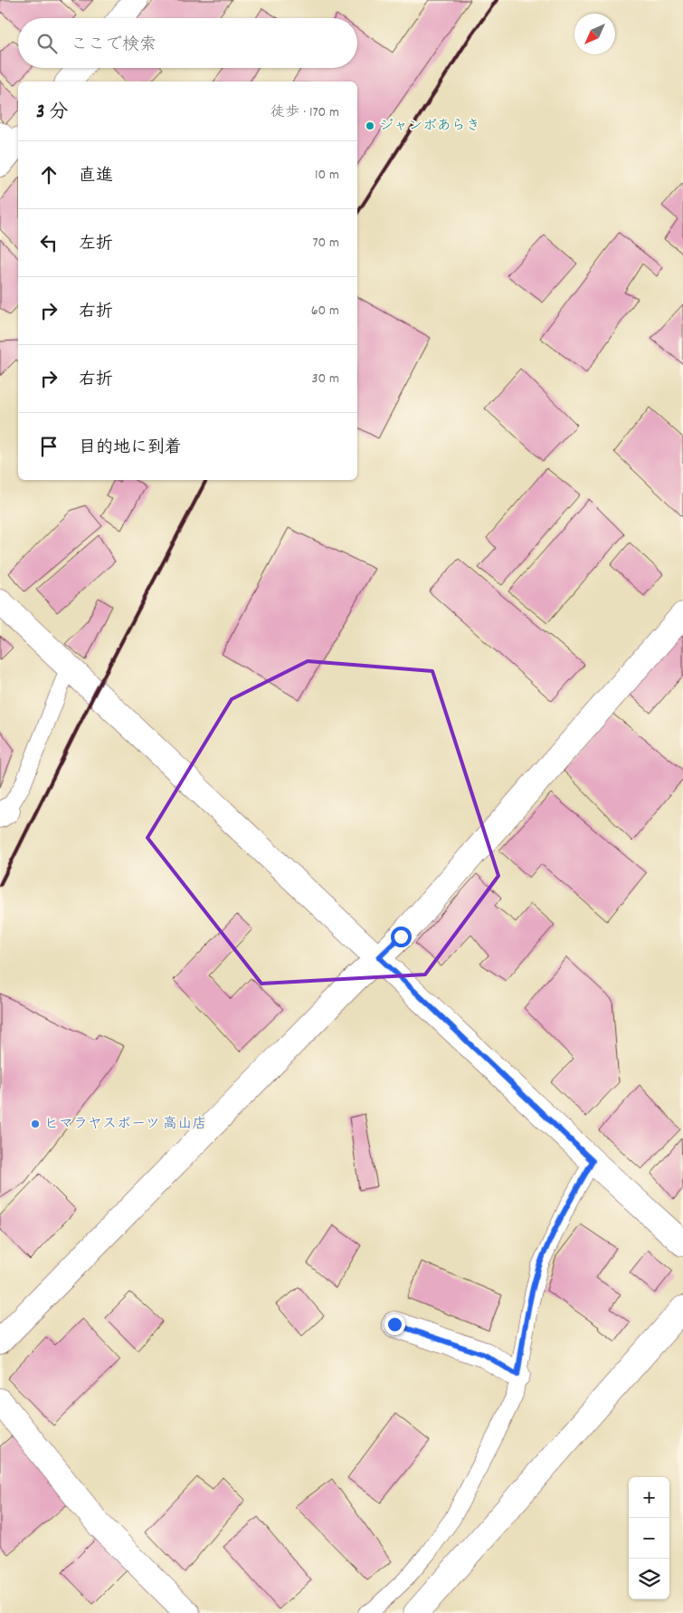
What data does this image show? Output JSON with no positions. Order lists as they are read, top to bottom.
{
  "places": ["ジャンボあらき", "ヒマラヤスポーツ 高山店"],
  "north": "bottom left",
  "page": {
    "search": "ここで検索",
    "heading": ["3 分", "徒歩 · 170 m"],
    "list": [
      ["直進", "10 m"],
      ["左折", "70 m"],
      ["右折", "60 m"],
      ["右折", "30 m"],
      "目的地に到着"
    ],
    "map_buttons": ["+", "−"]
  }
}
